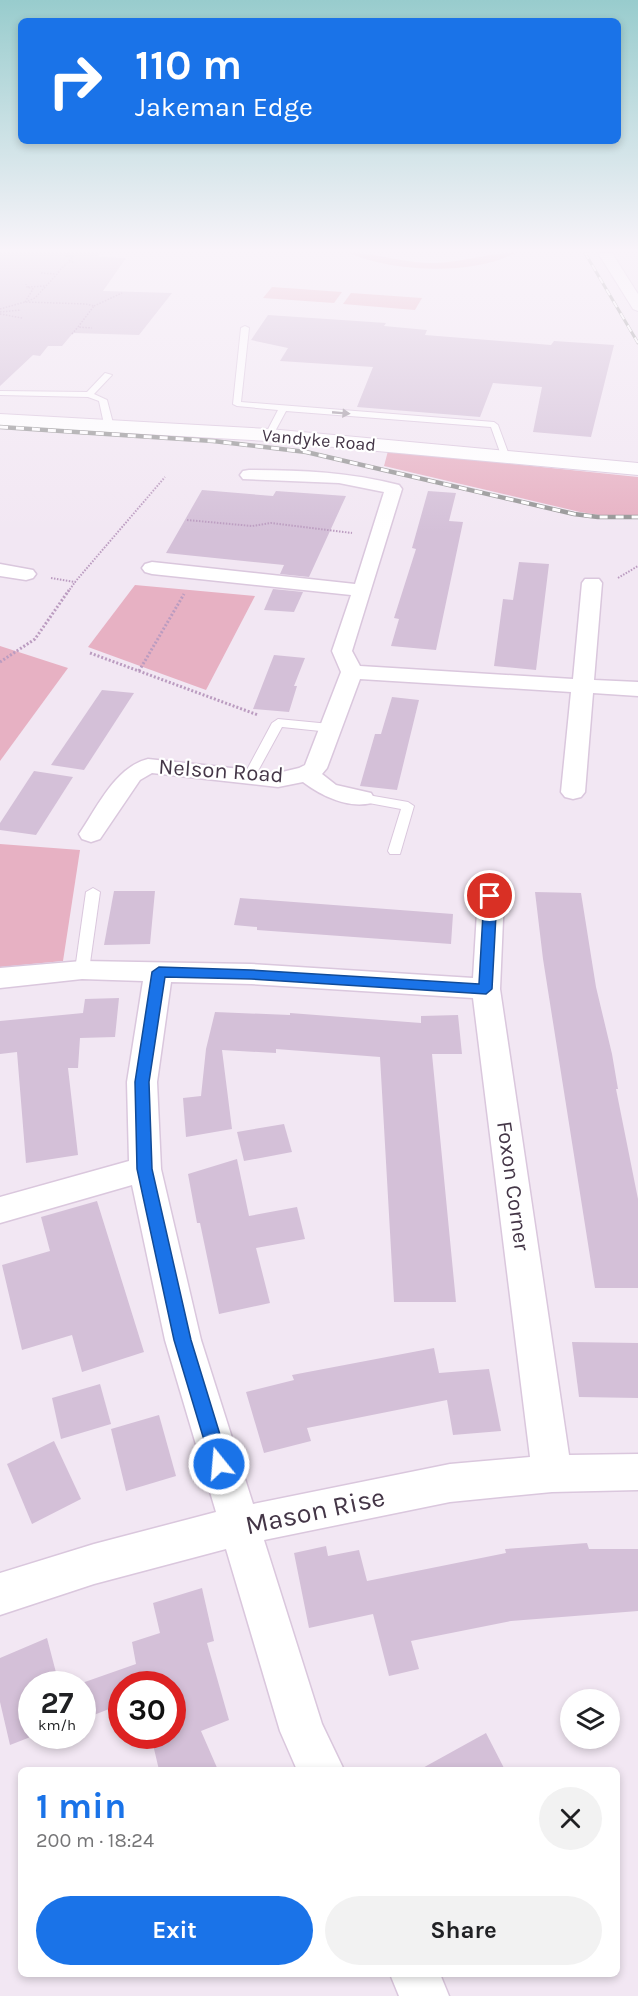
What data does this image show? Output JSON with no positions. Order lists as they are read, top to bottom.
{
  "streets": {
    "street": [
      "Vandyke Road",
      "Nelson Road",
      "Foxon Corner",
      "Mason Rise"
    ]
  },
  "crossings": [
    ["Foxon Corner", "Mason Rise"]
  ],
  "page": {
    "turn": ["110 m", "Jakeman Edge"],
    "speed": "27 km/h",
    "limit": "30",
    "heading": ["1 min", "200 m · 18:24"],
    "buttons": ["Exit", "Share"]
  }
}
